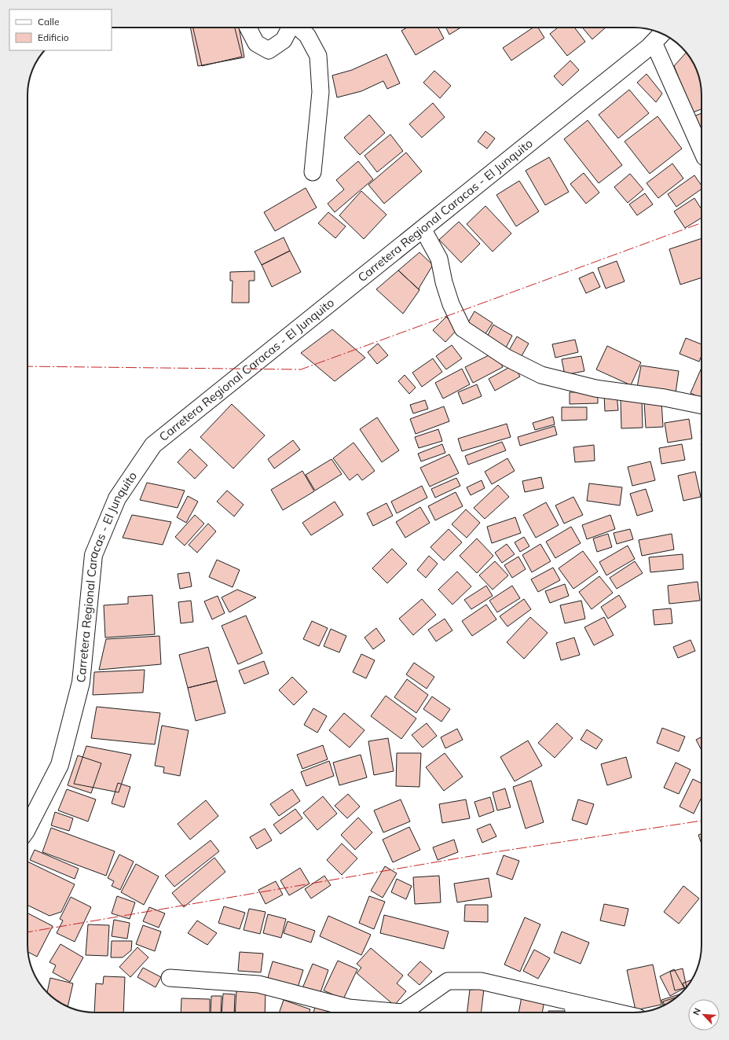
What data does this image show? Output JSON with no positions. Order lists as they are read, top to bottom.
{
  "streets": {
    "main road": ["Carretera Regional Caracas - El Junquito"]
  },
  "legend": ["Calle", "Edificio"],
  "north": "top left"
}
